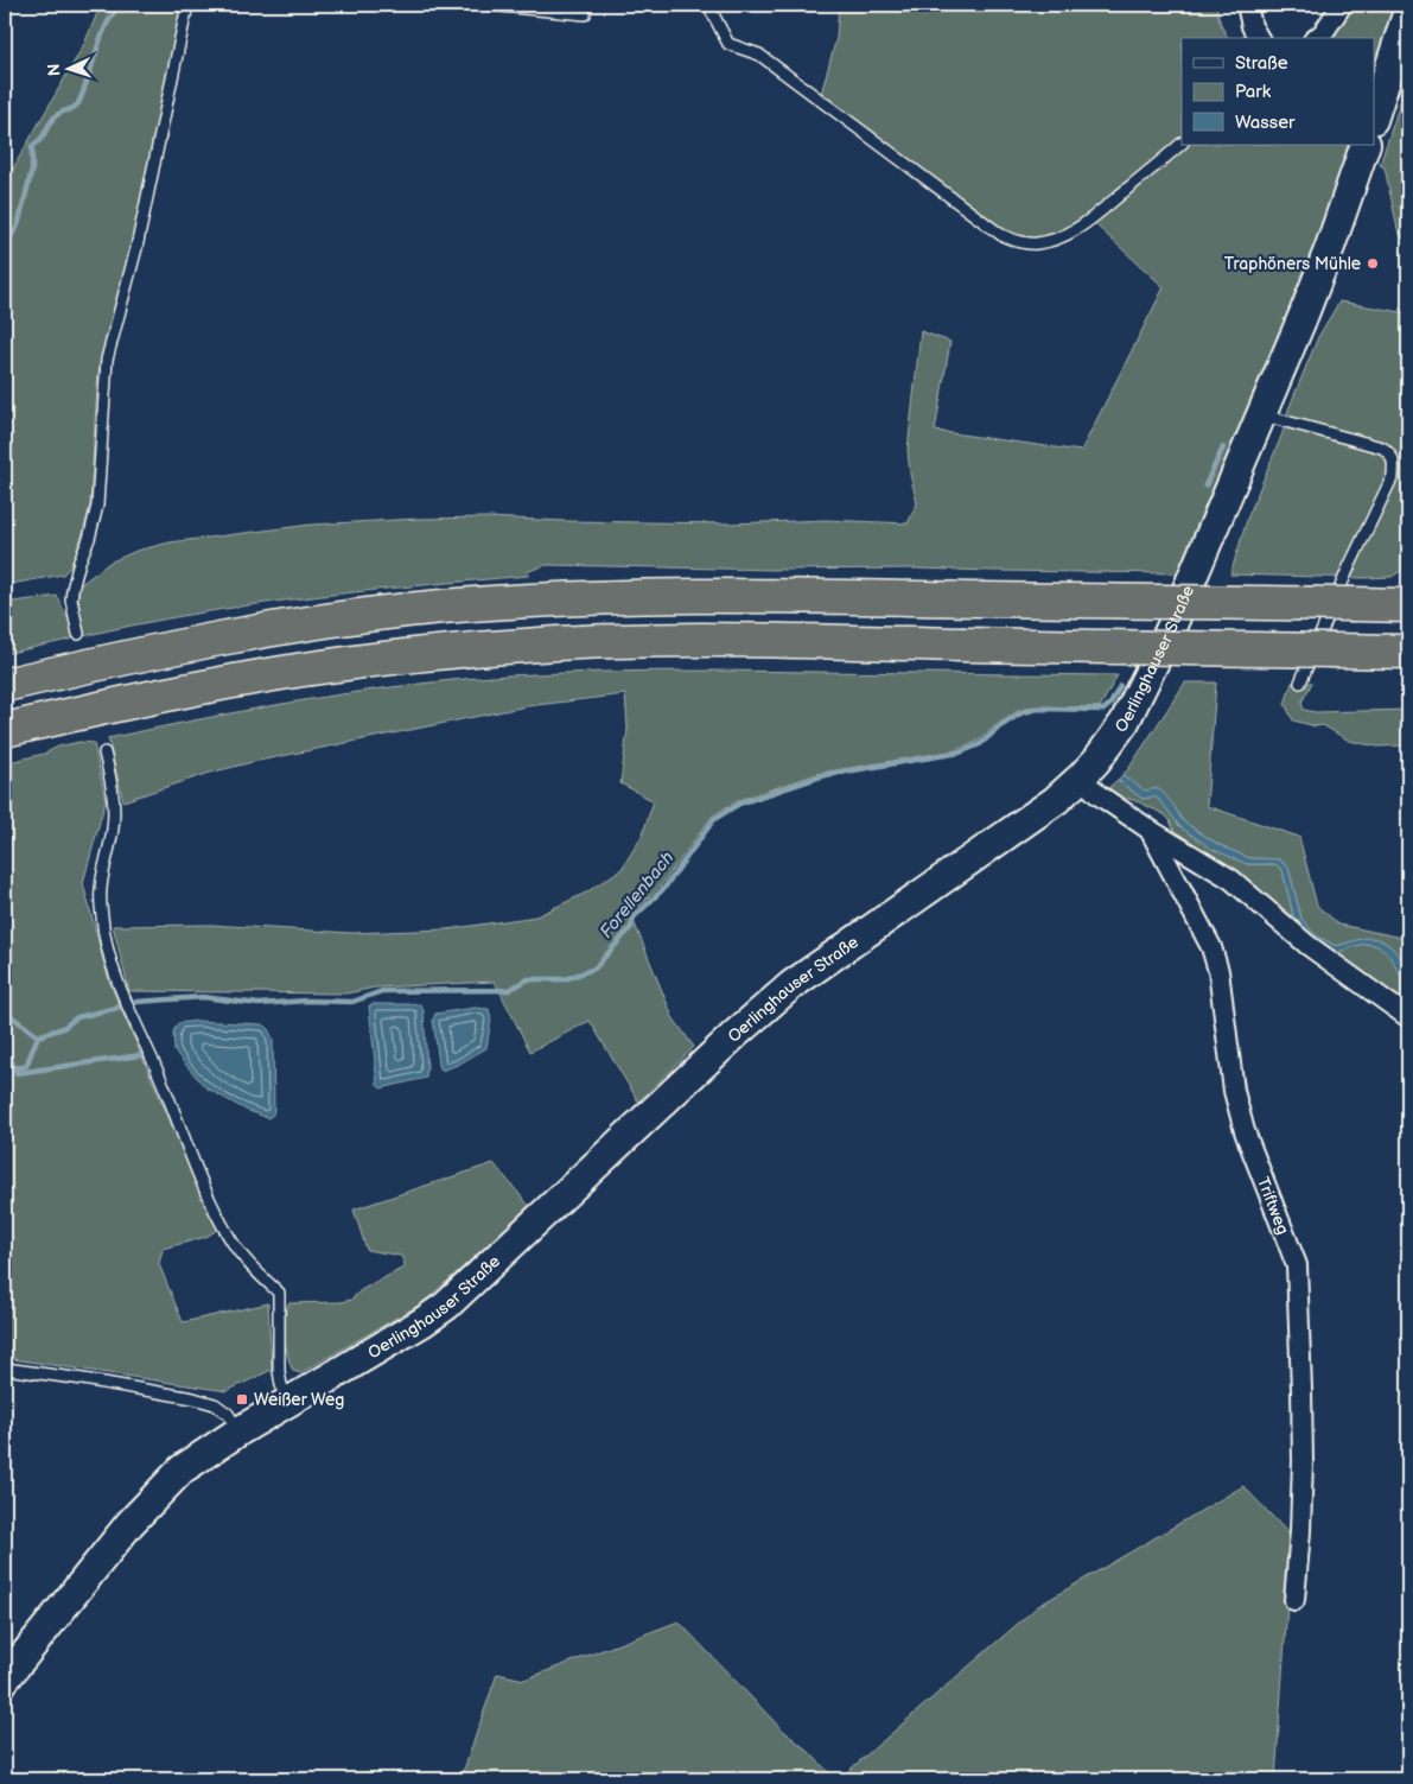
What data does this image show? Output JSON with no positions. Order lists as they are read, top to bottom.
{
  "streets": {
    "main road": ["Oerlinghauser Straße"],
    "street": ["Triftweg"]
  },
  "crossings": [
    ["Oerlinghauser Straße", "Triftweg"]
  ],
  "water": ["Forellenbach"],
  "places": {
    "other": ["Traphöners Mühle"],
    "transit": ["Weißer Weg"]
  },
  "legend": ["Straße", "Park", "Wasser"],
  "north": "left"
}
